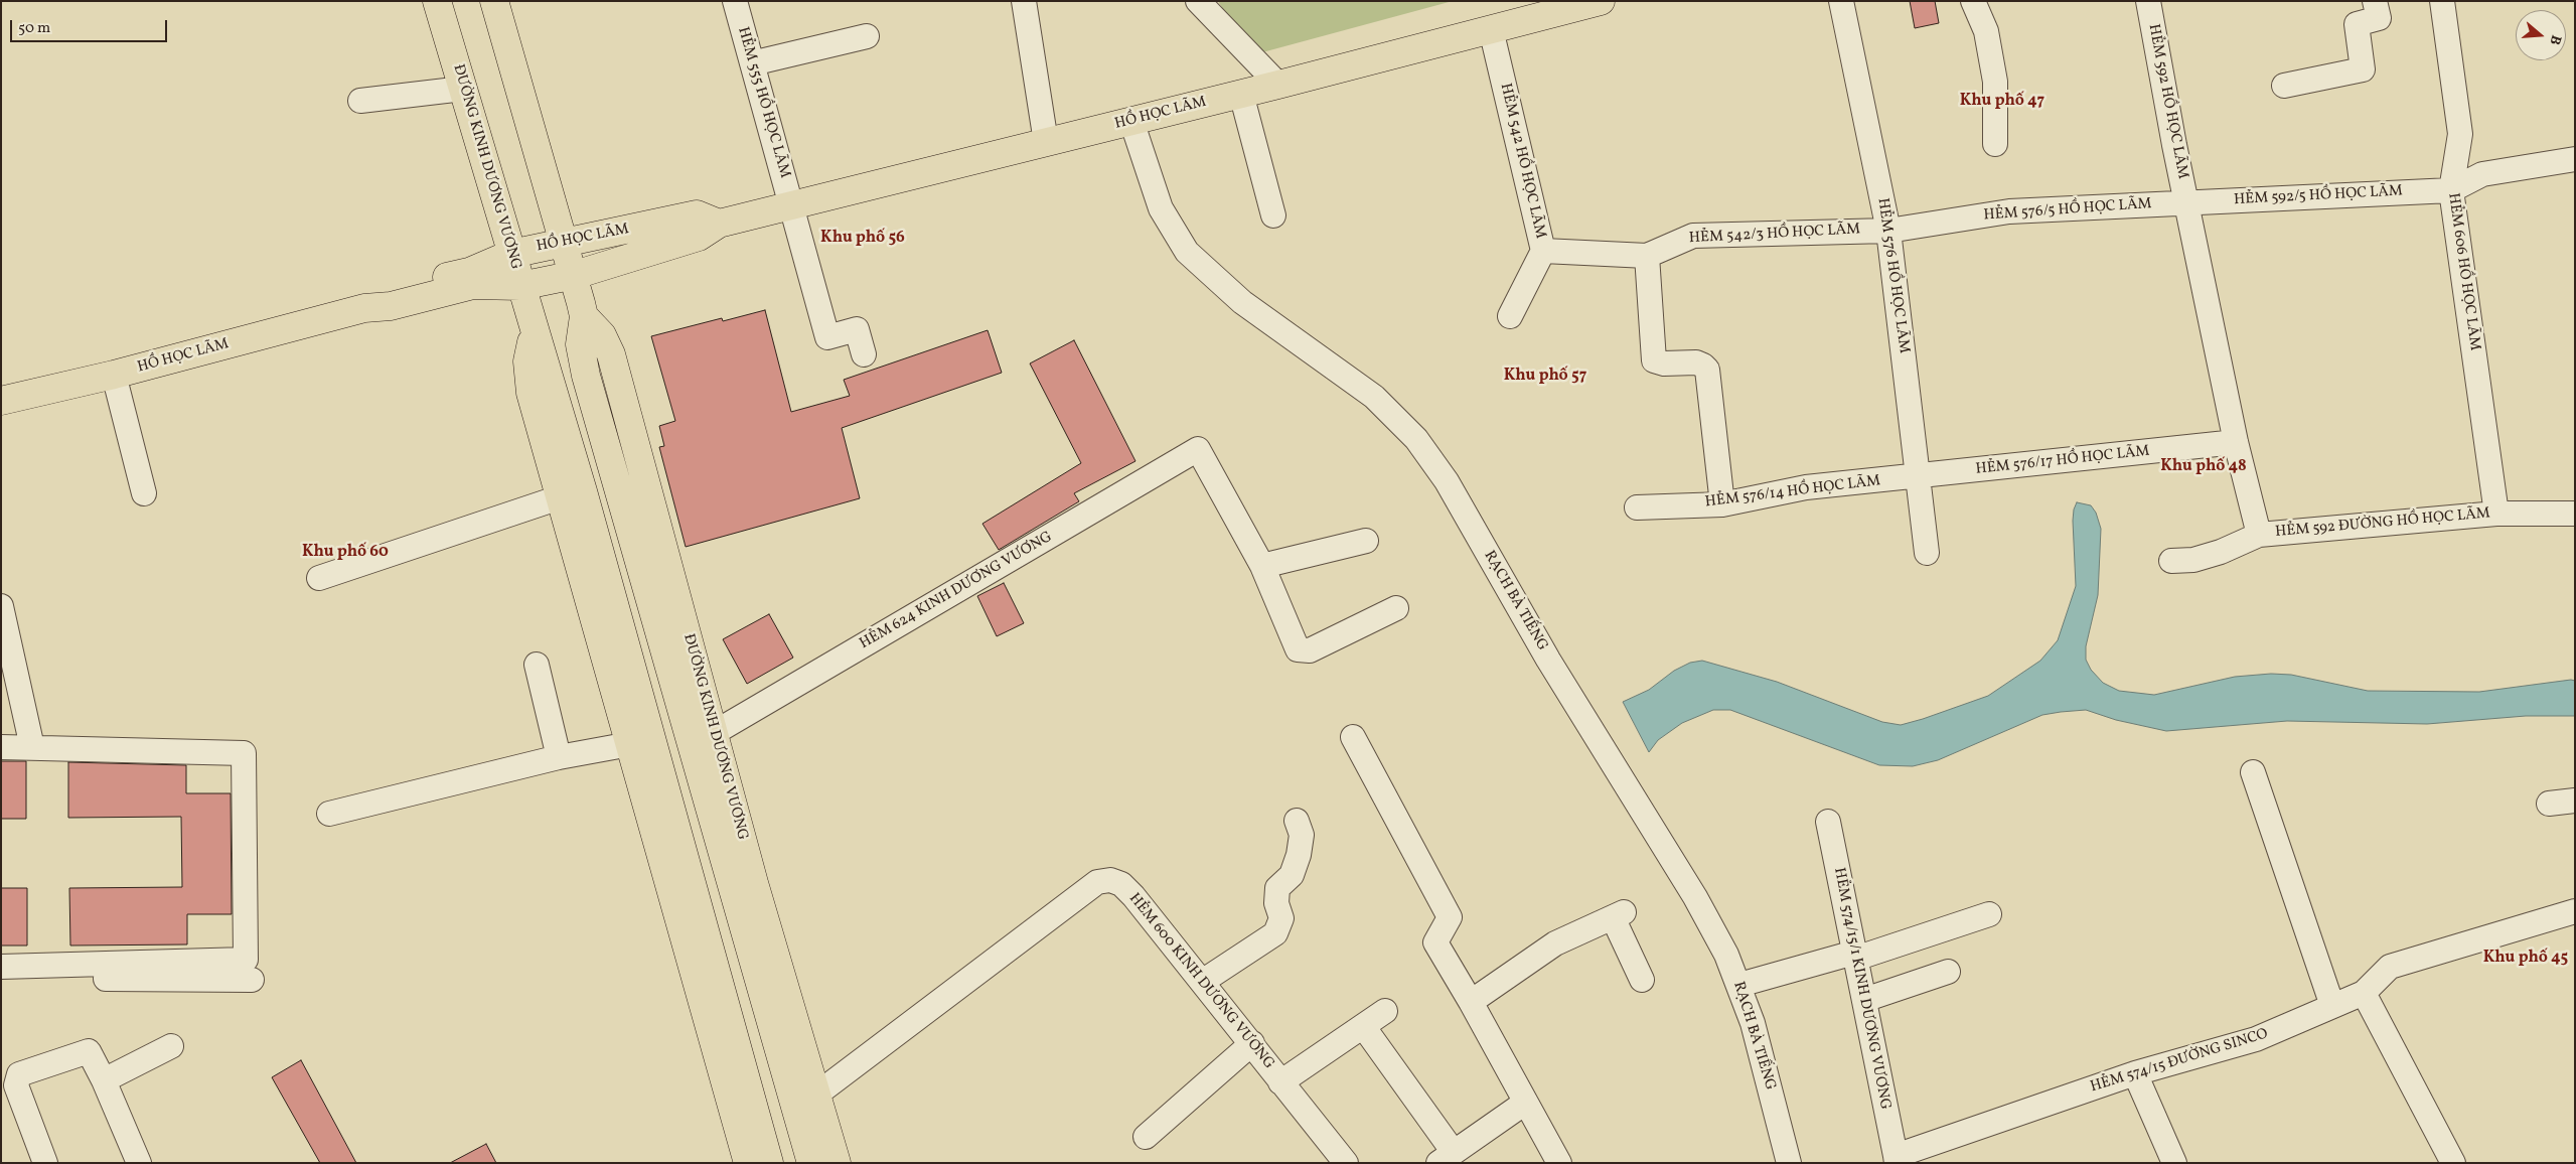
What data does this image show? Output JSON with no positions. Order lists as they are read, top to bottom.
{
  "streets": {
    "main road": ["HỒ HỌC LÃM", "ĐƯỜNG KINH DƯƠNG VƯƠNG"],
    "street": [
      "HẺM 592 HỒ HỌC LÃM",
      "HẺM 555 HỒ HỌC LÃM",
      "HẺM 542 HỒ HỌC LÃM",
      "HẺM 592/5 HỒ HỌC LÃM",
      "HẺM 576/5 HỒ HỌC LÃM",
      "HẺM 542/3 HỒ HỌC LÃM",
      "HẺM 606 HỒ HỌC LÃM",
      "HẺM 576 HỒ HỌC LÃM",
      "HẺM 576/17 HỒ HỌC LÃM",
      "HẺM 576/14 HỒ HỌC LÃM",
      "HẺM 592 ĐƯỜNG HỒ HỌC LÃM",
      "HẺM 624 KINH DƯƠNG VƯƠNG",
      "RẠCH BÀ TIẾNG",
      "HẺM 600 KINH DƯƠNG VƯƠNG",
      "HẺM 574/15/1 KINH DƯƠNG VƯƠNG",
      "HẺM 574/15 ĐƯỜNG SINCO"
    ]
  },
  "crossings": [
    ["HẺM 592 HỒ HỌC LÃM", "HẺM 592/5 HỒ HỌC LÃM"],
    ["HẺM 592 HỒ HỌC LÃM", "HẺM 576/5 HỒ HỌC LÃM"],
    ["HẺM 592 HỒ HỌC LÃM", "HẺM 592 ĐƯỜNG HỒ HỌC LÃM"],
    ["HẺM 555 HỒ HỌC LÃM", "HỒ HỌC LÃM"],
    ["HỒ HỌC LÃM", "HẺM 542 HỒ HỌC LÃM"],
    ["HỒ HỌC LÃM", "ĐƯỜNG KINH DƯƠNG VƯƠNG"],
    ["HỒ HỌC LÃM", "RẠCH BÀ TIẾNG"],
    ["HẺM 542 HỒ HỌC LÃM", "HẺM 542/3 HỒ HỌC LÃM"],
    ["ĐƯỜNG KINH DƯƠNG VƯƠNG", "HẺM 624 KINH DƯƠNG VƯƠNG"],
    ["ĐƯỜNG KINH DƯƠNG VƯƠNG", "HẺM 600 KINH DƯƠNG VƯƠNG"],
    ["HẺM 592/5 HỒ HỌC LÃM", "HẺM 576/5 HỒ HỌC LÃM"],
    ["HẺM 592/5 HỒ HỌC LÃM", "HẺM 606 HỒ HỌC LÃM"],
    ["HẺM 592/5 HỒ HỌC LÃM", "HẺM 592 ĐƯỜNG HỒ HỌC LÃM"],
    ["HẺM 576/5 HỒ HỌC LÃM", "HẺM 542/3 HỒ HỌC LÃM"],
    ["HẺM 576/5 HỒ HỌC LÃM", "HẺM 576 HỒ HỌC LÃM"],
    ["HẺM 576/5 HỒ HỌC LÃM", "HẺM 592 ĐƯỜNG HỒ HỌC LÃM"],
    ["HẺM 542/3 HỒ HỌC LÃM", "HẺM 576 HỒ HỌC LÃM"],
    ["HẺM 606 HỒ HỌC LÃM", "HẺM 592 ĐƯỜNG HỒ HỌC LÃM"],
    ["HẺM 576 HỒ HỌC LÃM", "HẺM 576/17 HỒ HỌC LÃM"],
    ["HẺM 576 HỒ HỌC LÃM", "HẺM 576/14 HỒ HỌC LÃM"],
    ["HẺM 576/17 HỒ HỌC LÃM", "HẺM 576/14 HỒ HỌC LÃM"],
    ["HẺM 576/17 HỒ HỌC LÃM", "HẺM 592 ĐƯỜNG HỒ HỌC LÃM"],
    ["HẺM 574/15/1 KINH DƯƠNG VƯƠNG", "HẺM 574/15 ĐƯỜNG SINCO"]
  ],
  "districts": [
    "Khu phố 47",
    "Khu phố 56",
    "Khu phố 57",
    "Khu phố 48",
    "Khu phố 60",
    "Khu phố 45"
  ],
  "scale_bar": "50 m",
  "north": "right"
}
